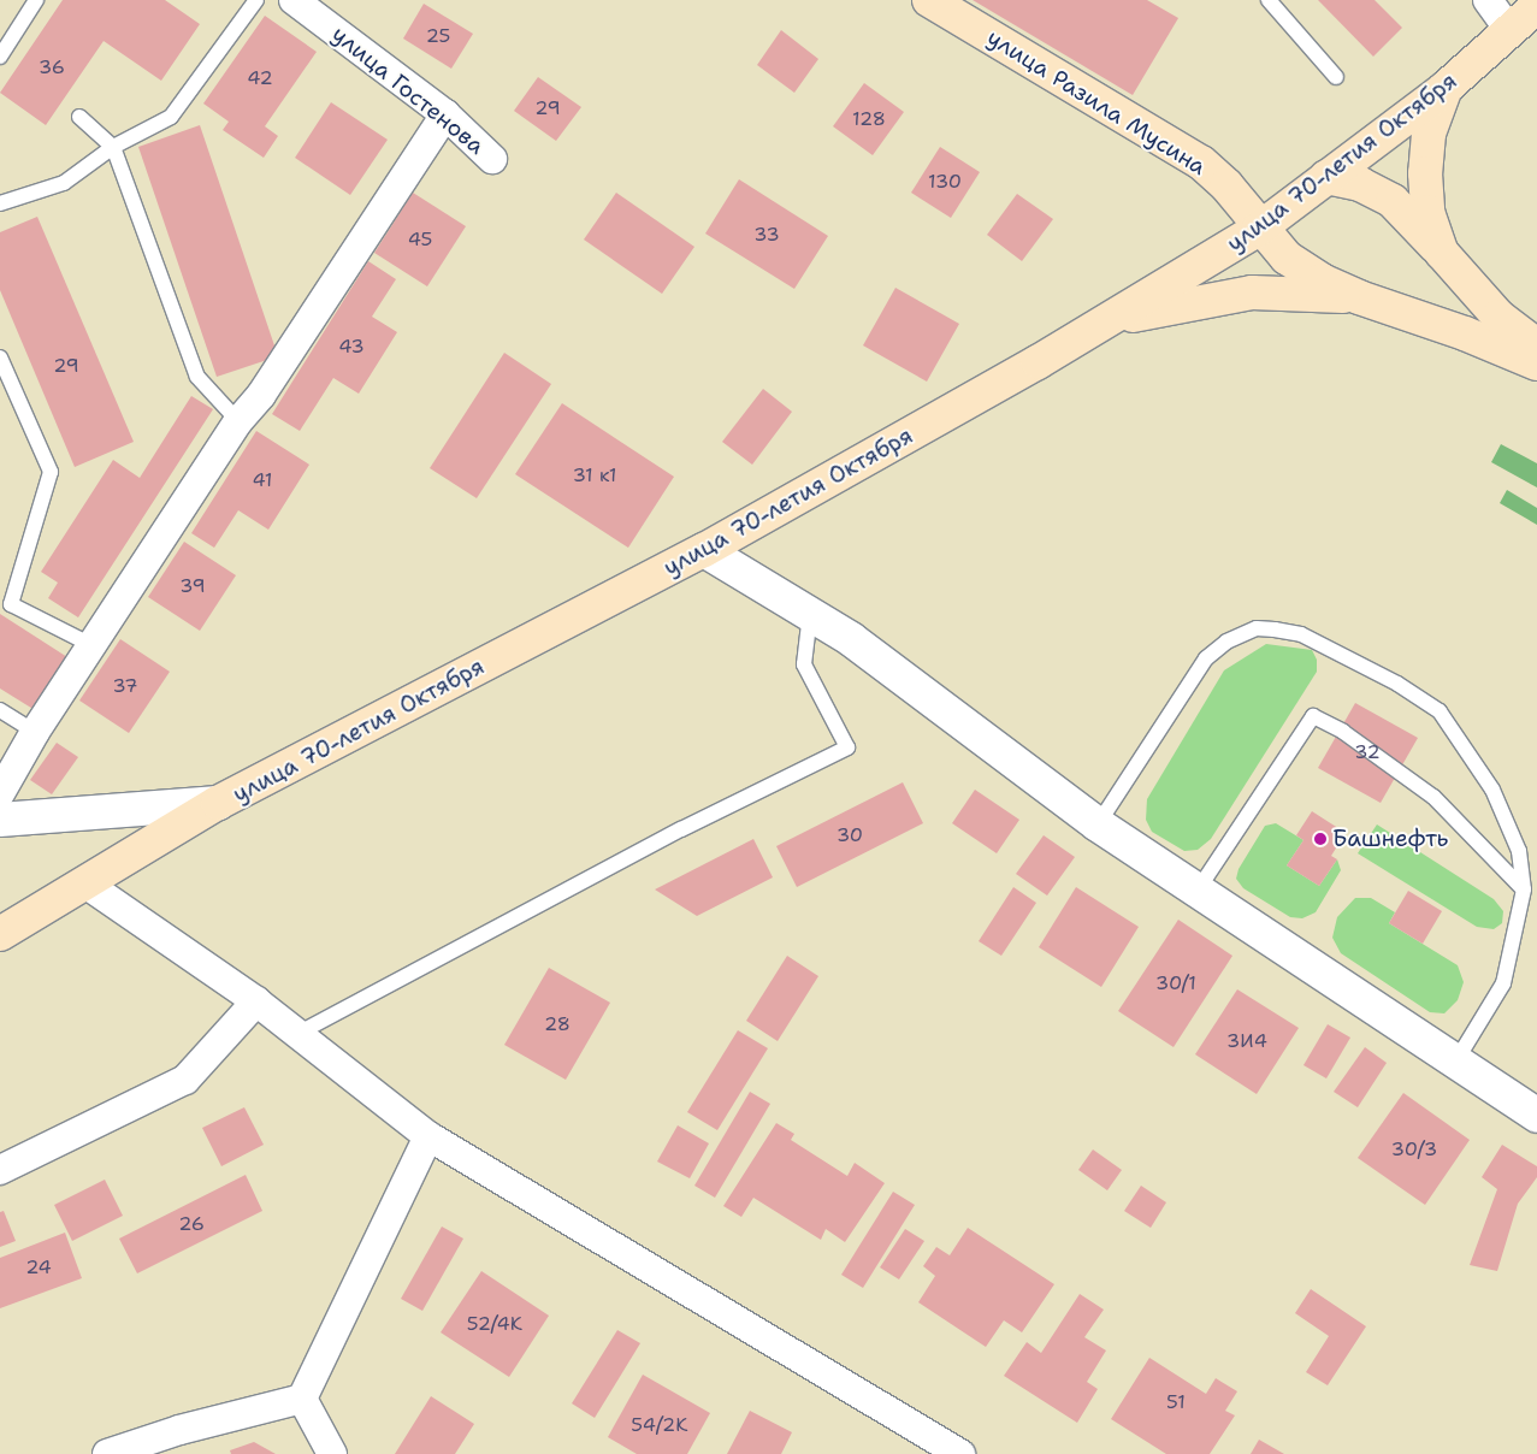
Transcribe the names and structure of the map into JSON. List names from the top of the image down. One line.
{"streets":{"main road":["улица Разила Мусина","улица 70-летия Октября"],"street":["улица Гостенова"]},"crossings":[["улица Разила Мусина","улица 70-летия Октября"]],"places":["Башнефть"],"house_numbers":["25","36","42","29","128","130","33","45","43","29","31 к1","41","39","37","32","30","30/1","28","3И4","30/3","26","24","52/4К","51","54/2К"]}
